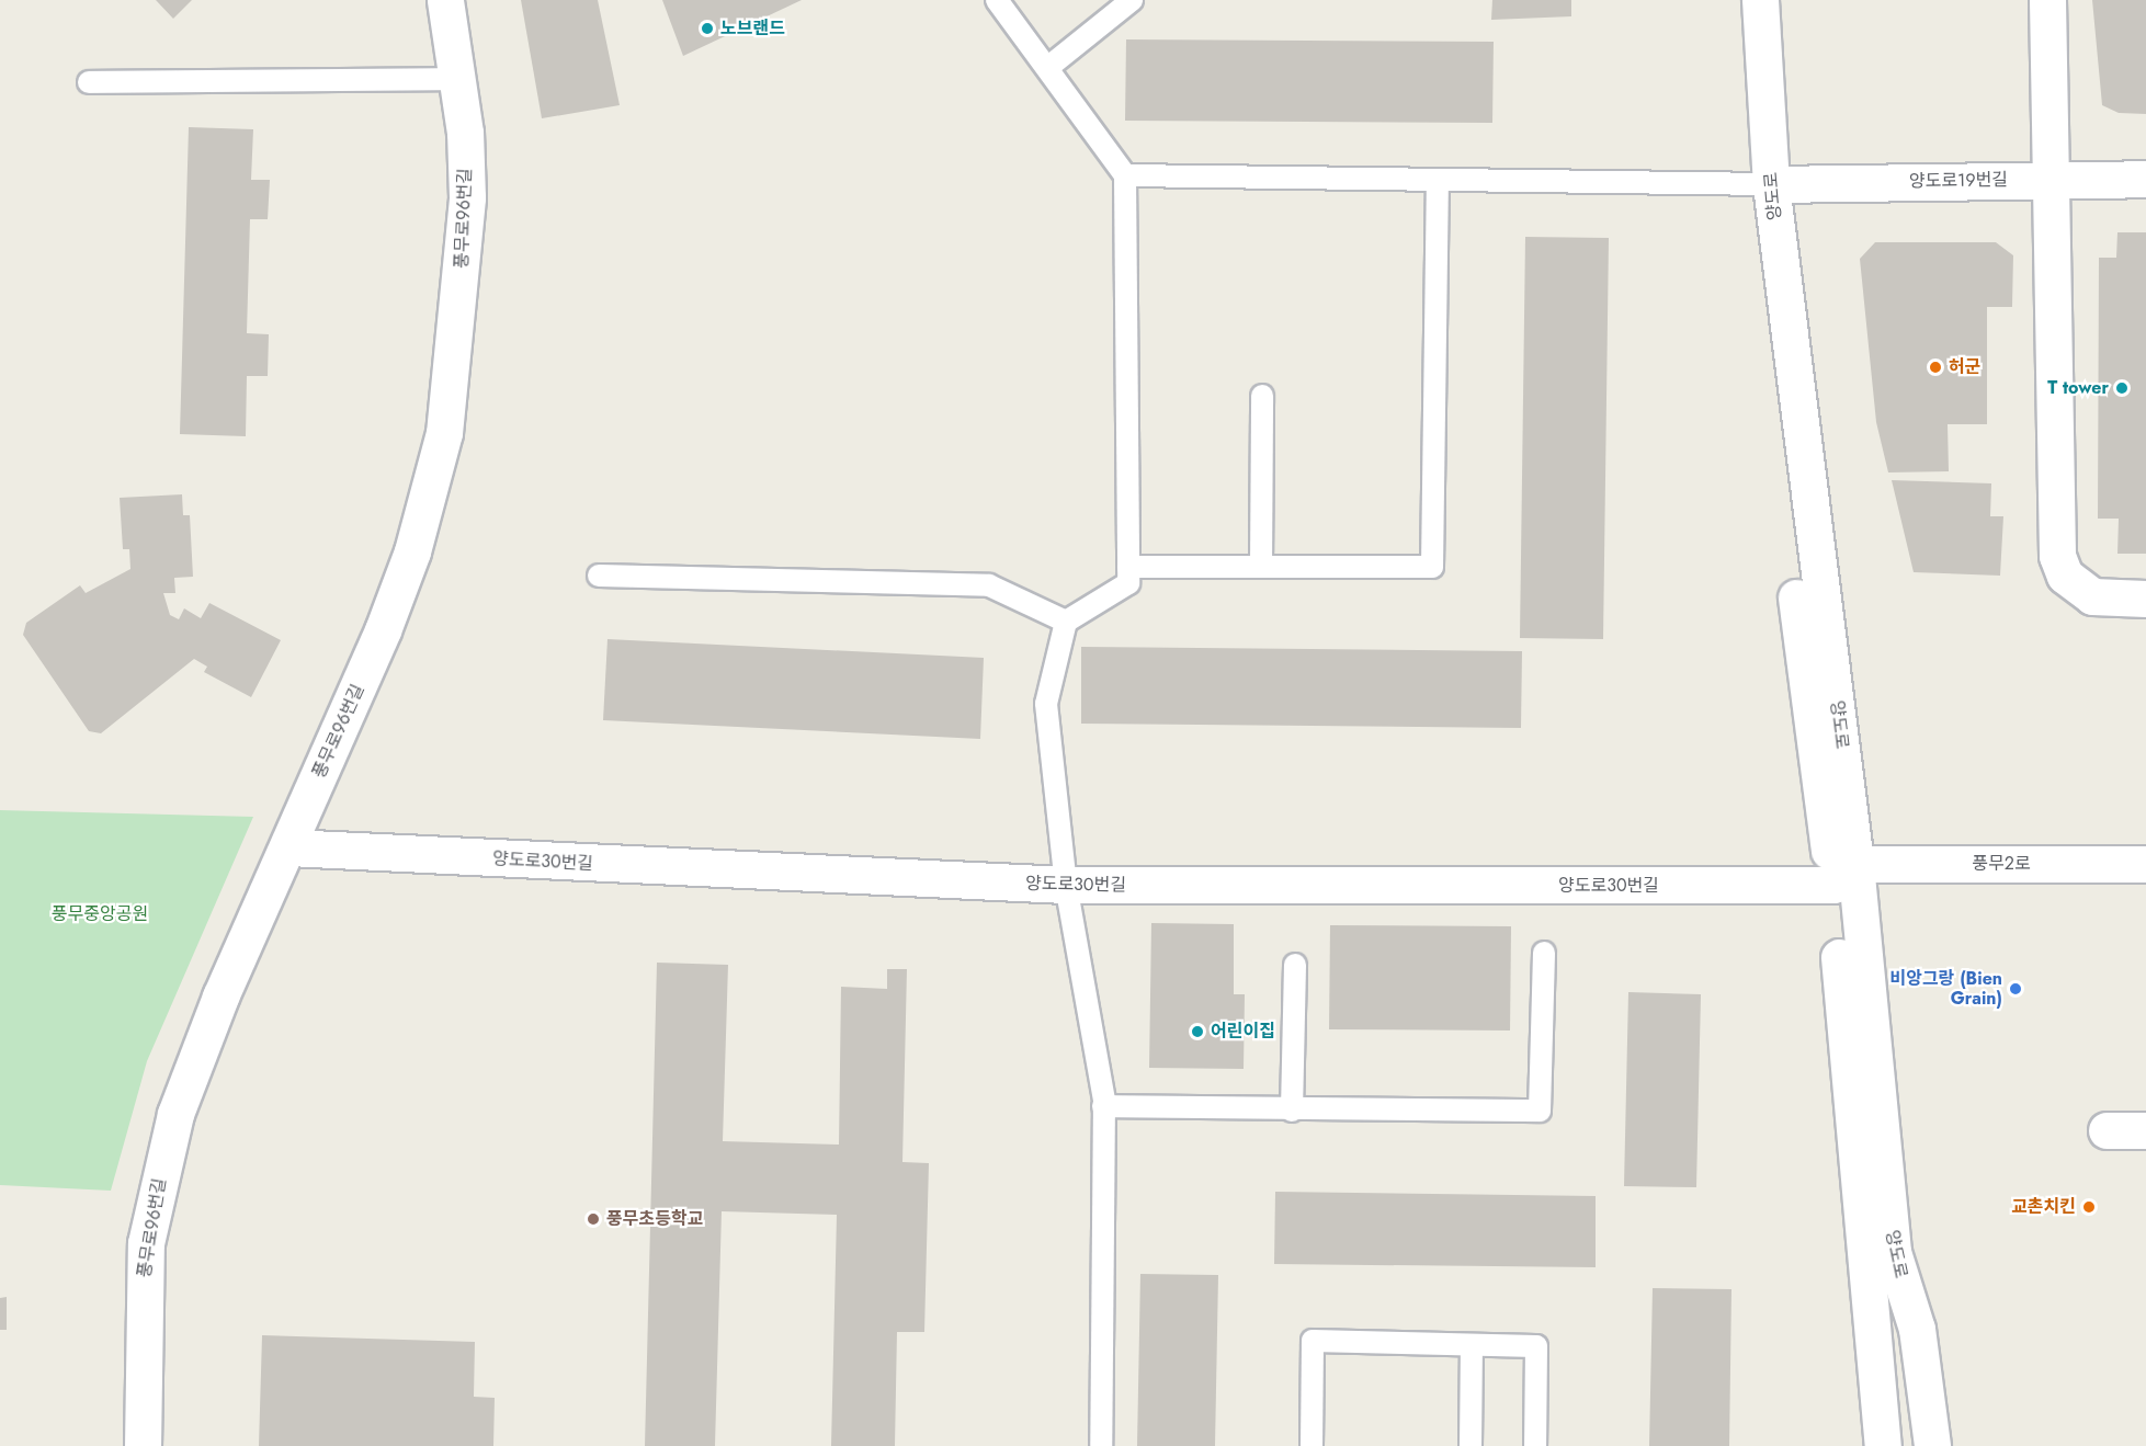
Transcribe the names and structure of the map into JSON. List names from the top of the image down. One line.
{"streets":{"street":["양도로19번길","양도로","풍무로96번길","양도로30번길","풍무2로"]},"crossings":[["양도로19번길","양도로"],["양도로","양도로30번길"],["양도로","풍무2로"],["풍무로96번길","양도로30번길"],["양도로30번길","풍무2로"]],"parks":["풍무중앙공원"],"places":["노브랜드","허군","T tower","비앙그랑 (Bien Grain)","어린이집","교촌치킨","풍무초등학교"]}
